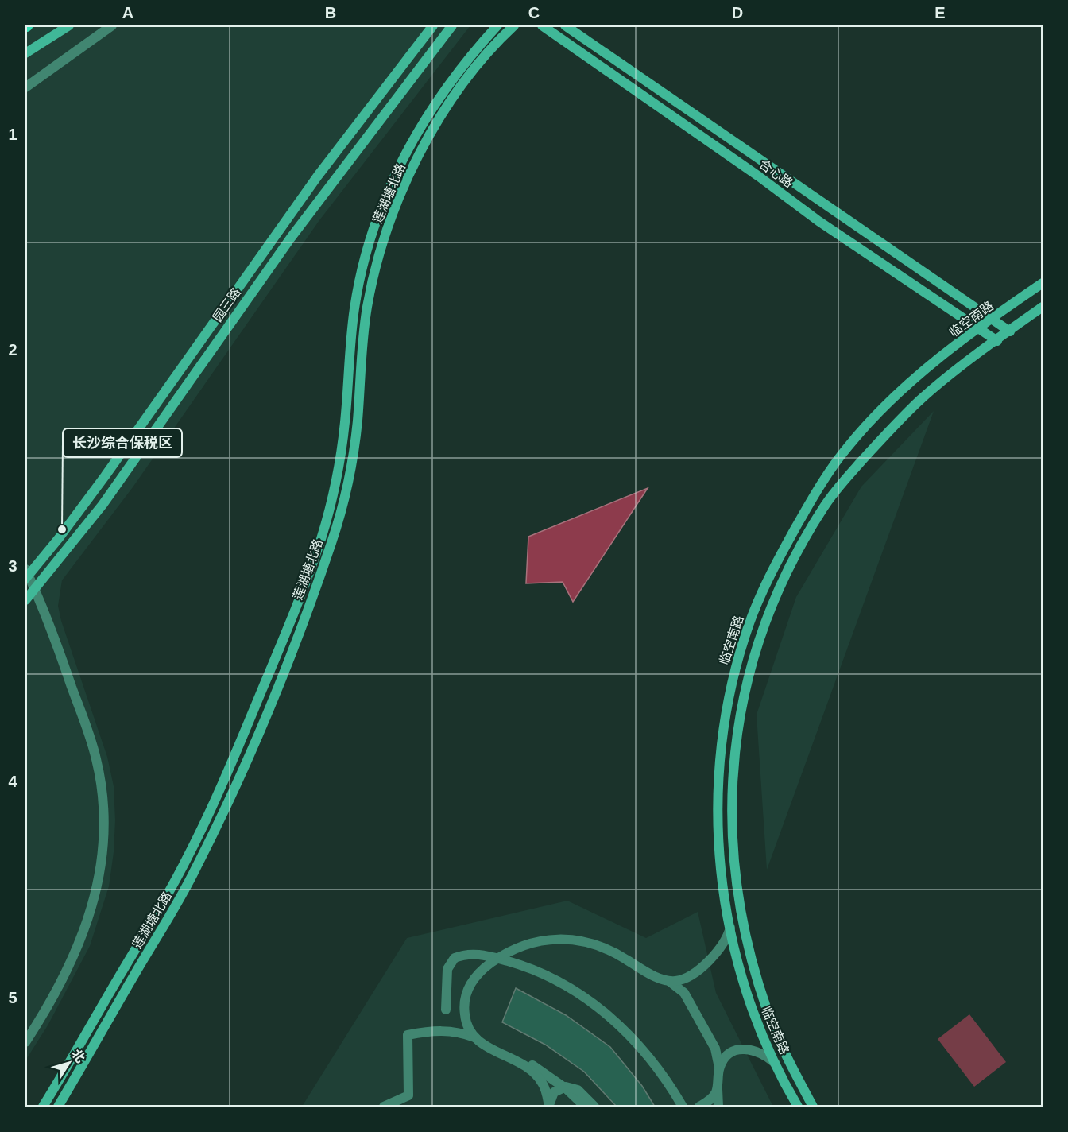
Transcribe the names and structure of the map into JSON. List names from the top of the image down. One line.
{"streets":{"main road":["合心路","莲湖塘北路","园三路","临空南路"]},"crossings":[["合心路","临空南路"]],"places":["长沙综合保税区"],"north":"top right","grid":{"columns":["A","B","C","D","E"],"rows":["1","2","3","4","5"]}}
